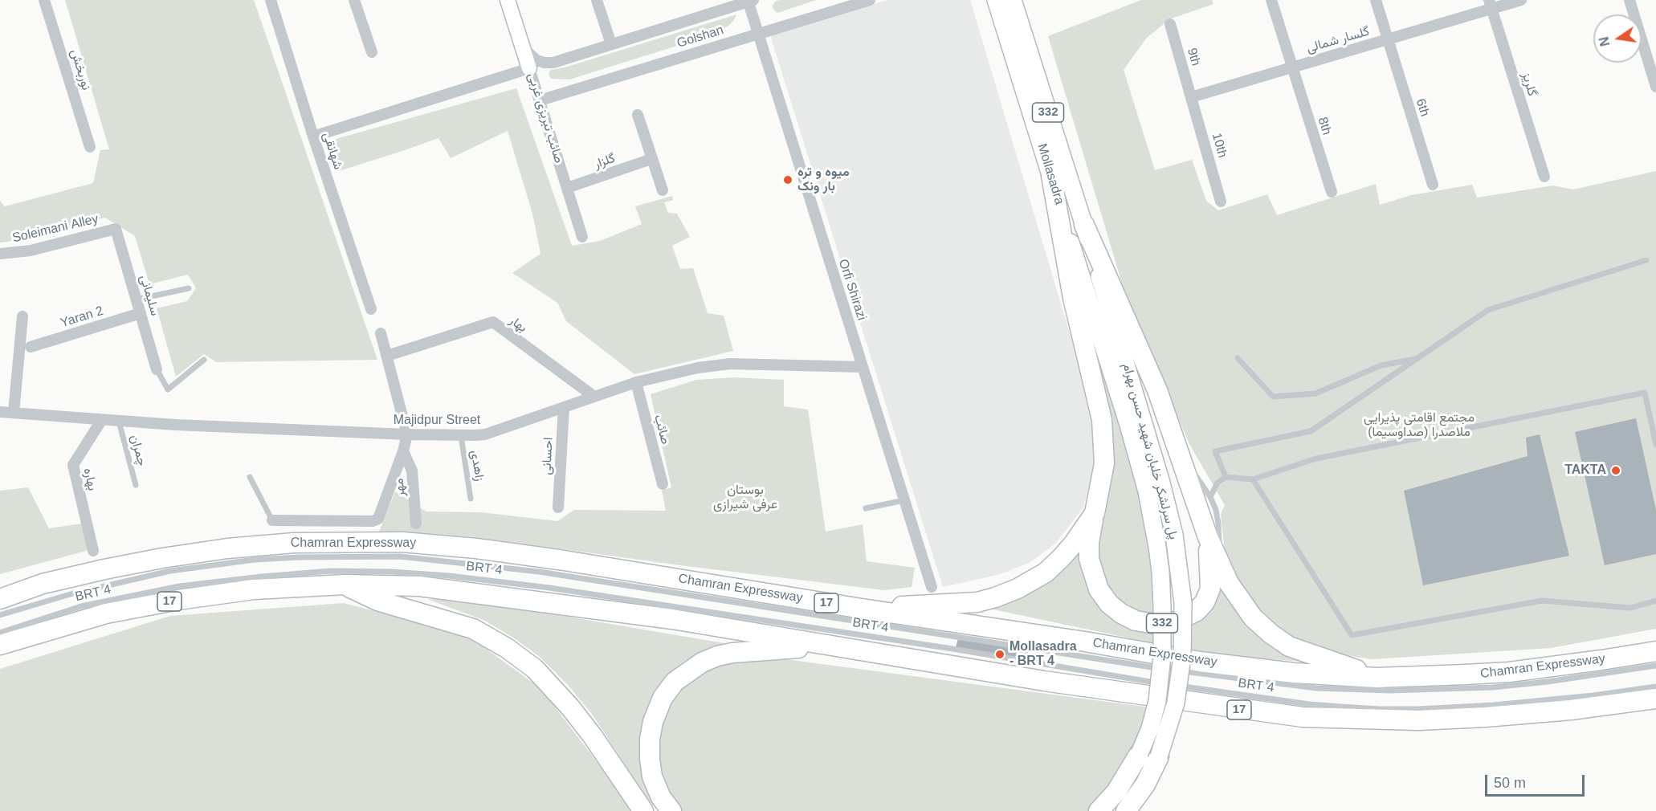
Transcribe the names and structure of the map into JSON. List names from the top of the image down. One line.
{"streets":{"highway":["Chamran Expressway","17"],"main road":["332","Mollasadra","پل سرلشکر خلبان شهید حسن بهرام"],"street":["Golshan","گلسار شمالی","9th","نوربخش","گلریز","6th","صائب تبریزی غربی","8th","10th","شهانقی","گلزار","Soleimani Alley","Orfi Shirazi","سلیمانی","Yaran 2","بهار","Majidpur Street","صائب","احسانی","بهاره","مهر"],"lane":["چمران","زاهدی","BRT 4"]},"crossings":[["Golshan","صائب تبریزی غربی"],["Golshan","Orfi Shirazi"],["گلسار شمالی","9th"],["گلسار شمالی","گلریز"],["گلسار شمالی","6th"],["گلسار شمالی","8th"],["گلسار شمالی","10th"],["9th","10th"],["صائب تبریزی غربی","گلزار"],["Mollasadra","پل سرلشکر خلبان شهید حسن بهرام"],["Soleimani Alley","سلیمانی"],["Orfi Shirazi","Majidpur Street"],["سلیمانی","Yaran 2"],["بهار","Majidpur Street"],["Majidpur Street","صائب"],["Majidpur Street","چمران"],["Majidpur Street","احسانی"],["Majidpur Street","زاهدی"],["Majidpur Street","بهاره"]],"parks":["مجتمع اقامتی پذیرایی ملاصدرا (صداوسیما)","بوستان عرفی شیرازی"],"places":["میوه و تره بار ونک","TAKTA","Mollasadra - BRT 4"],"scale_bar":"50 m","north":"left"}
